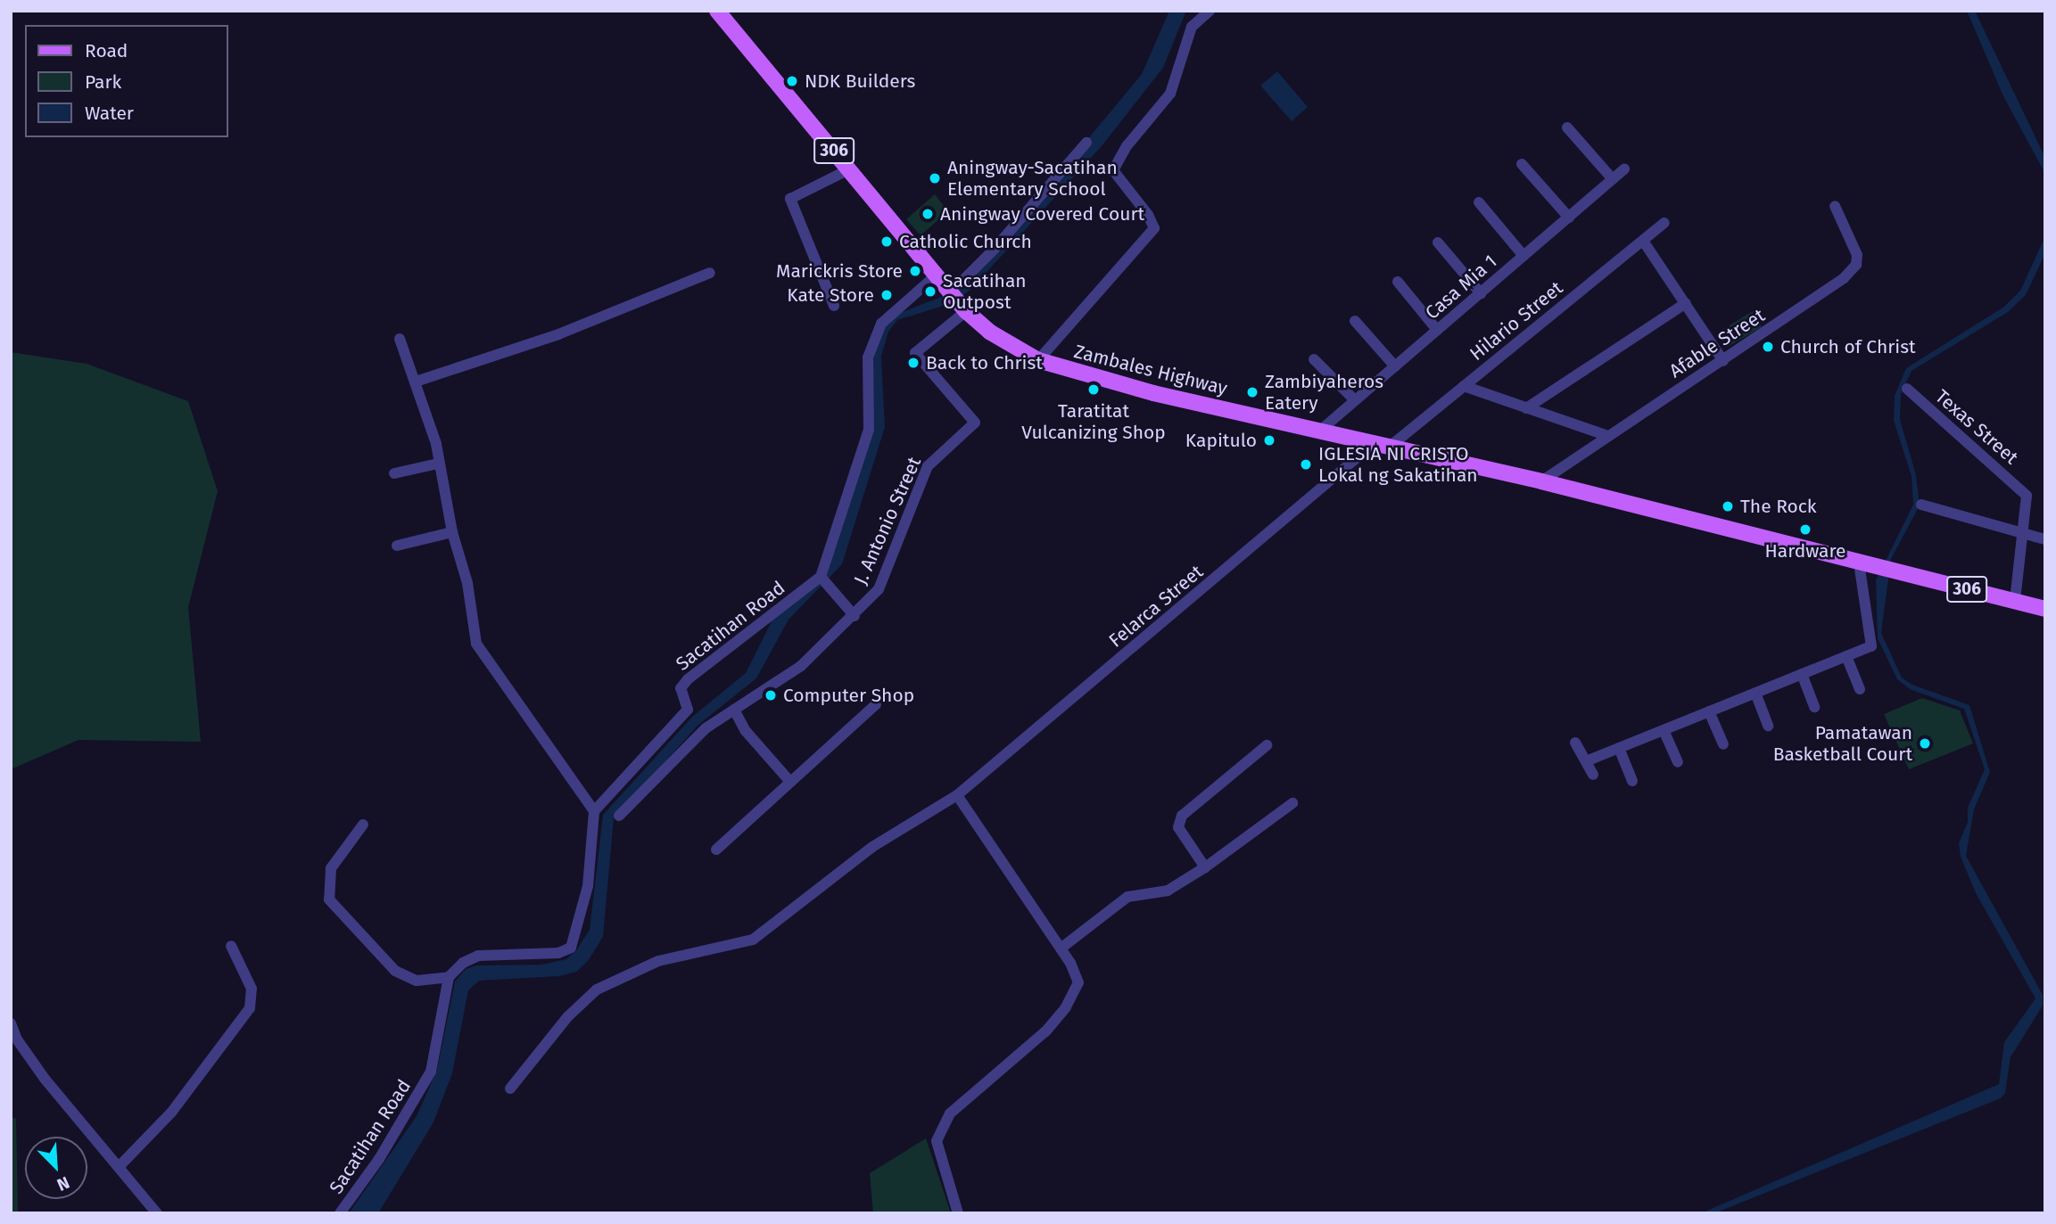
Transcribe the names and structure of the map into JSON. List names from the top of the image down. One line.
{"streets":{"main road":["306","Zambales Highway"],"street":["Casa Mia 1","Hilario Street","Afable Street","Texas Street","J. Antonio Street","Felarca Street","Sacatihan Road"]},"crossings":[["Casa Mia 1","Zambales Highway"],["Hilario Street","Zambales Highway"],["Hilario Street","Felarca Street"],["Afable Street","Zambales Highway"],["Zambales Highway","Texas Street"],["Zambales Highway","J. Antonio Street"],["Zambales Highway","Felarca Street"]],"places":["NDK Builders","Aningway-Sacatihan Elementary School","Aningway Covered Court","Catholic Church","Marickris Store","Sacatihan Outpost","Kate Store","Church of Christ","Back to Christ","Taratitat Vulcanizing Shop","Zambiyaheros Eatery","Kapitulo","IGLESIA NI CRISTO Lokal ng Sakatihan","The Rock","Hardware","Computer Shop","Pamatawan Basketball Court"],"legend":["Road","Park","Water"],"north":"bottom right"}
